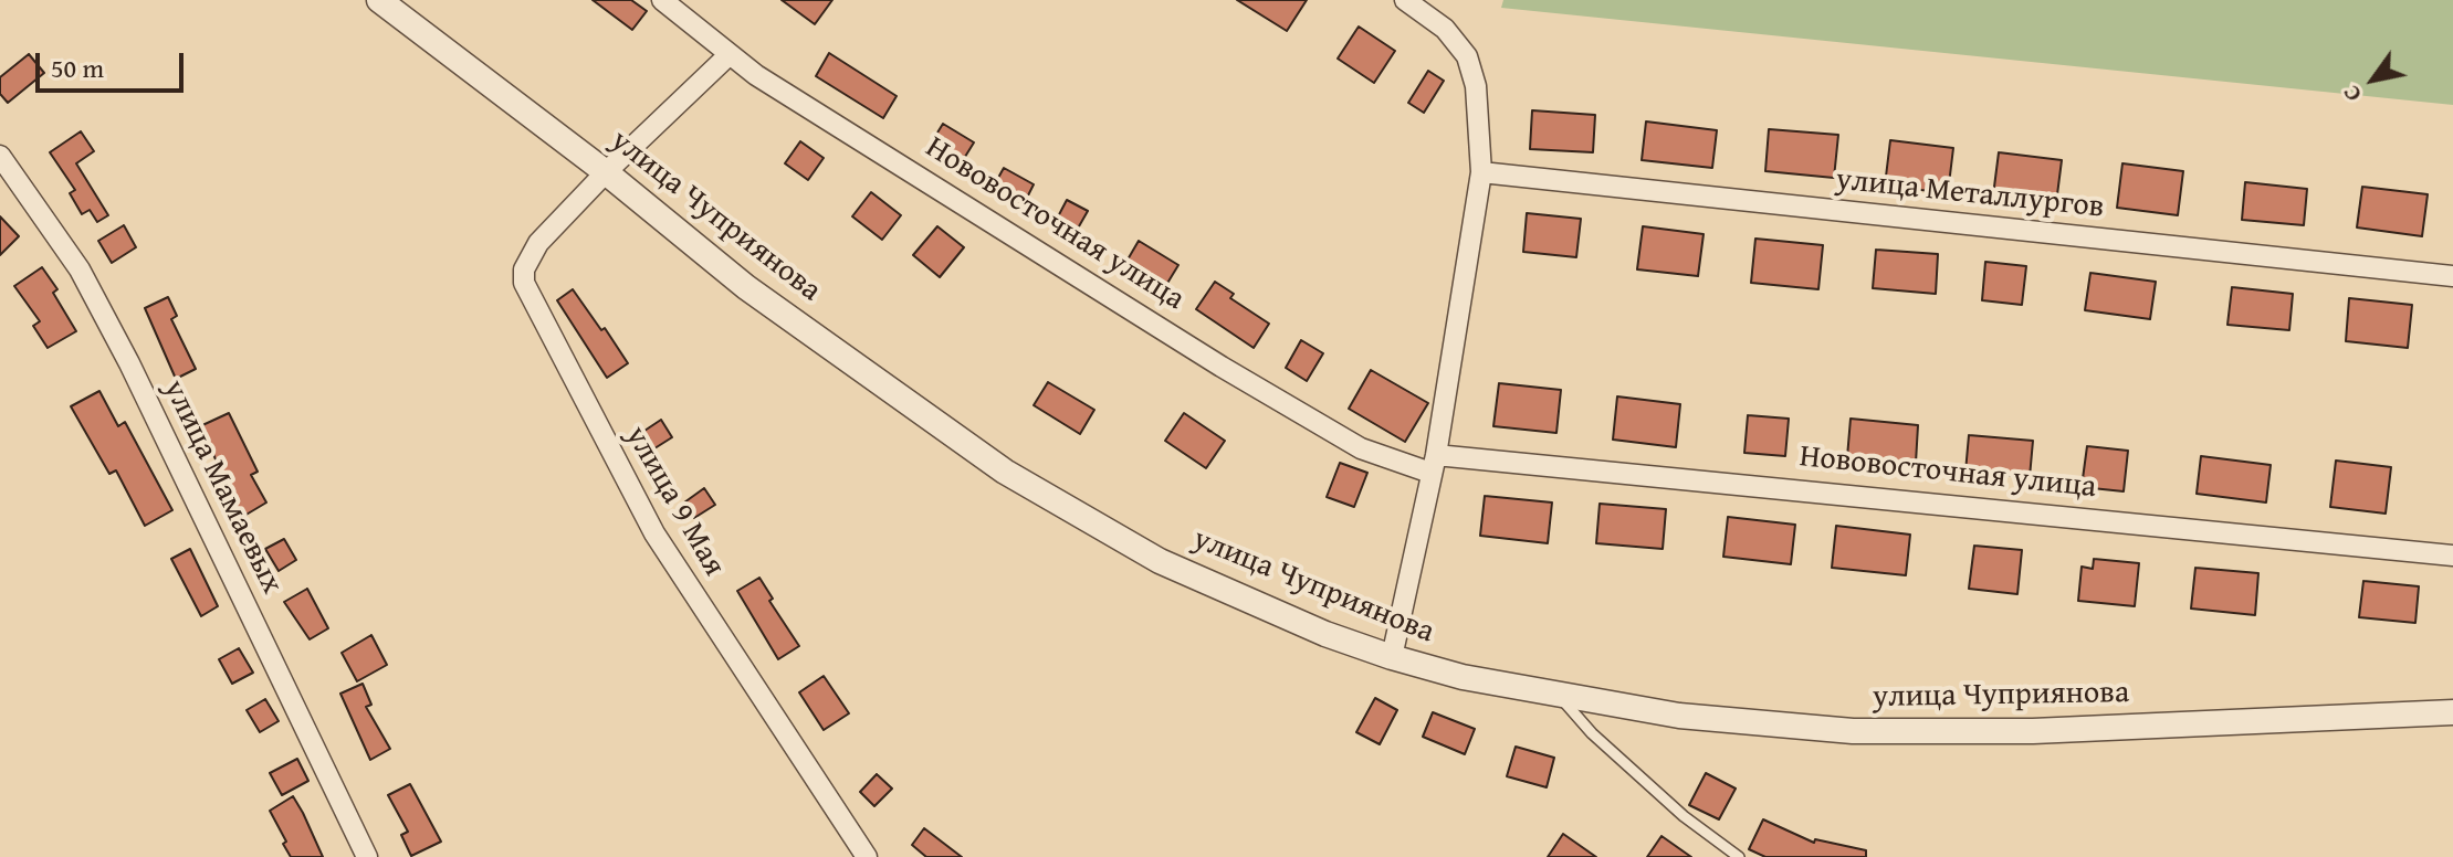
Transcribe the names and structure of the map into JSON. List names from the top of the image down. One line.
{"streets":{"street":["улица Металлургов","улица Чуприянова","Нововосточная улица","улица Мамаевых","улица 9 Мая"]},"crossings":[["улица Чуприянова","улица 9 Мая"],["Нововосточная улица","улица 9 Мая"]],"scale_bar":"50 m","north":"bottom left"}
